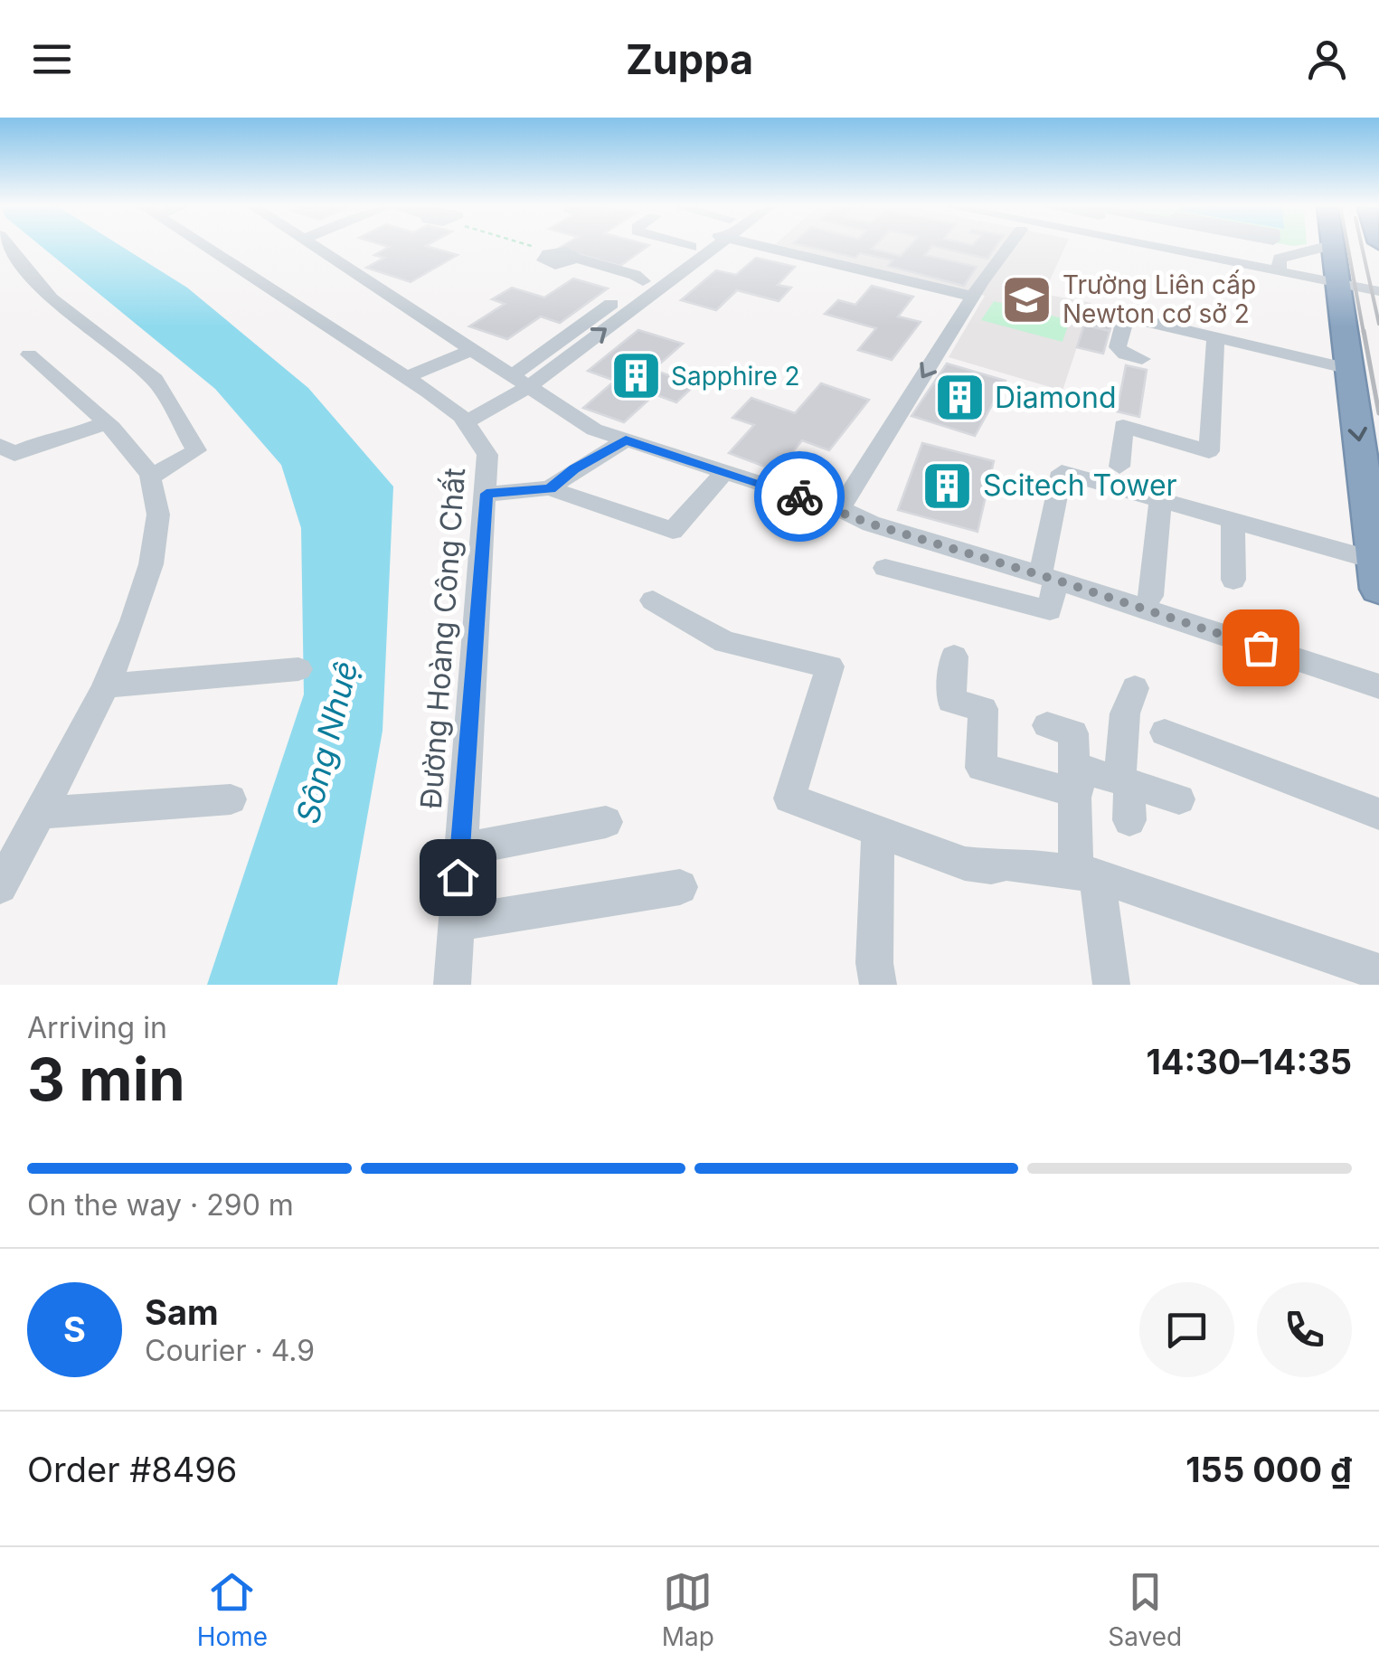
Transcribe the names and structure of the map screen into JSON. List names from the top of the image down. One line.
{"streets":{"street":["Đường Hoàng Công Chất"]},"water":["Sông Nhuệ"],"places":{"school or university":["Trường Liên cấp Newton cơ sở 2"],"building":["Sapphire 2","Diamond","Scitech Tower"]},"page":{"header":"Zuppa","heading":["3 min","Arriving in","14:30–14:35"],"panel":["Sam","Courier · 4.9","Order #8496","155 000 ₫"],"bar":"On the way · 290 m","round":"S","tabs":["Home","Map","Saved"]}}
